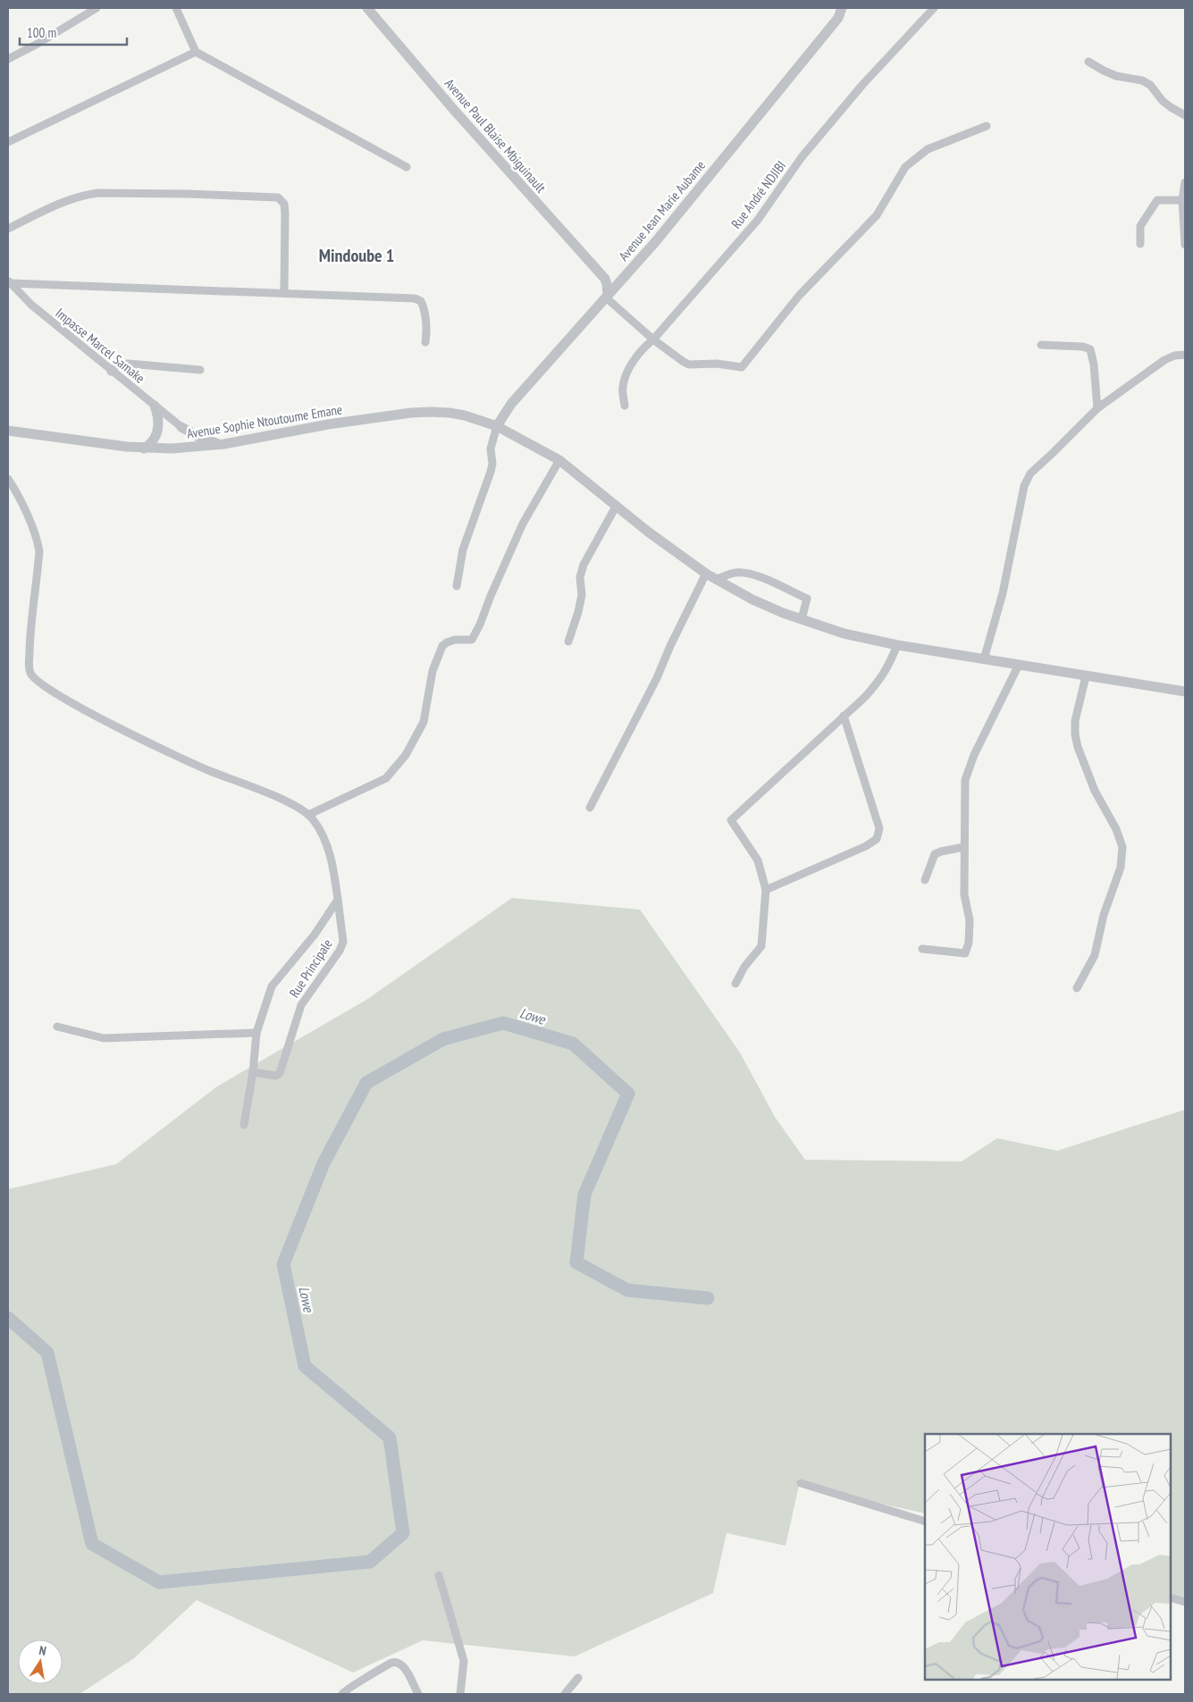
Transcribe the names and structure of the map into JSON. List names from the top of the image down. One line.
{"streets":{"street":["Avenue Paul Blaise Mbiguinault","Rue André NDJIBI","Avenue Jean Marie Aubame","Impasse Marcel Samake","Avenue Sophie Ntoutoume Emane","Rue Principale"]},"crossings":[["Avenue Jean Marie Aubame","Avenue Sophie Ntoutoume Emane"]],"districts":["Mindoube 1"],"water":["Lowe"],"scale_bar":"100 m","north":"top"}
